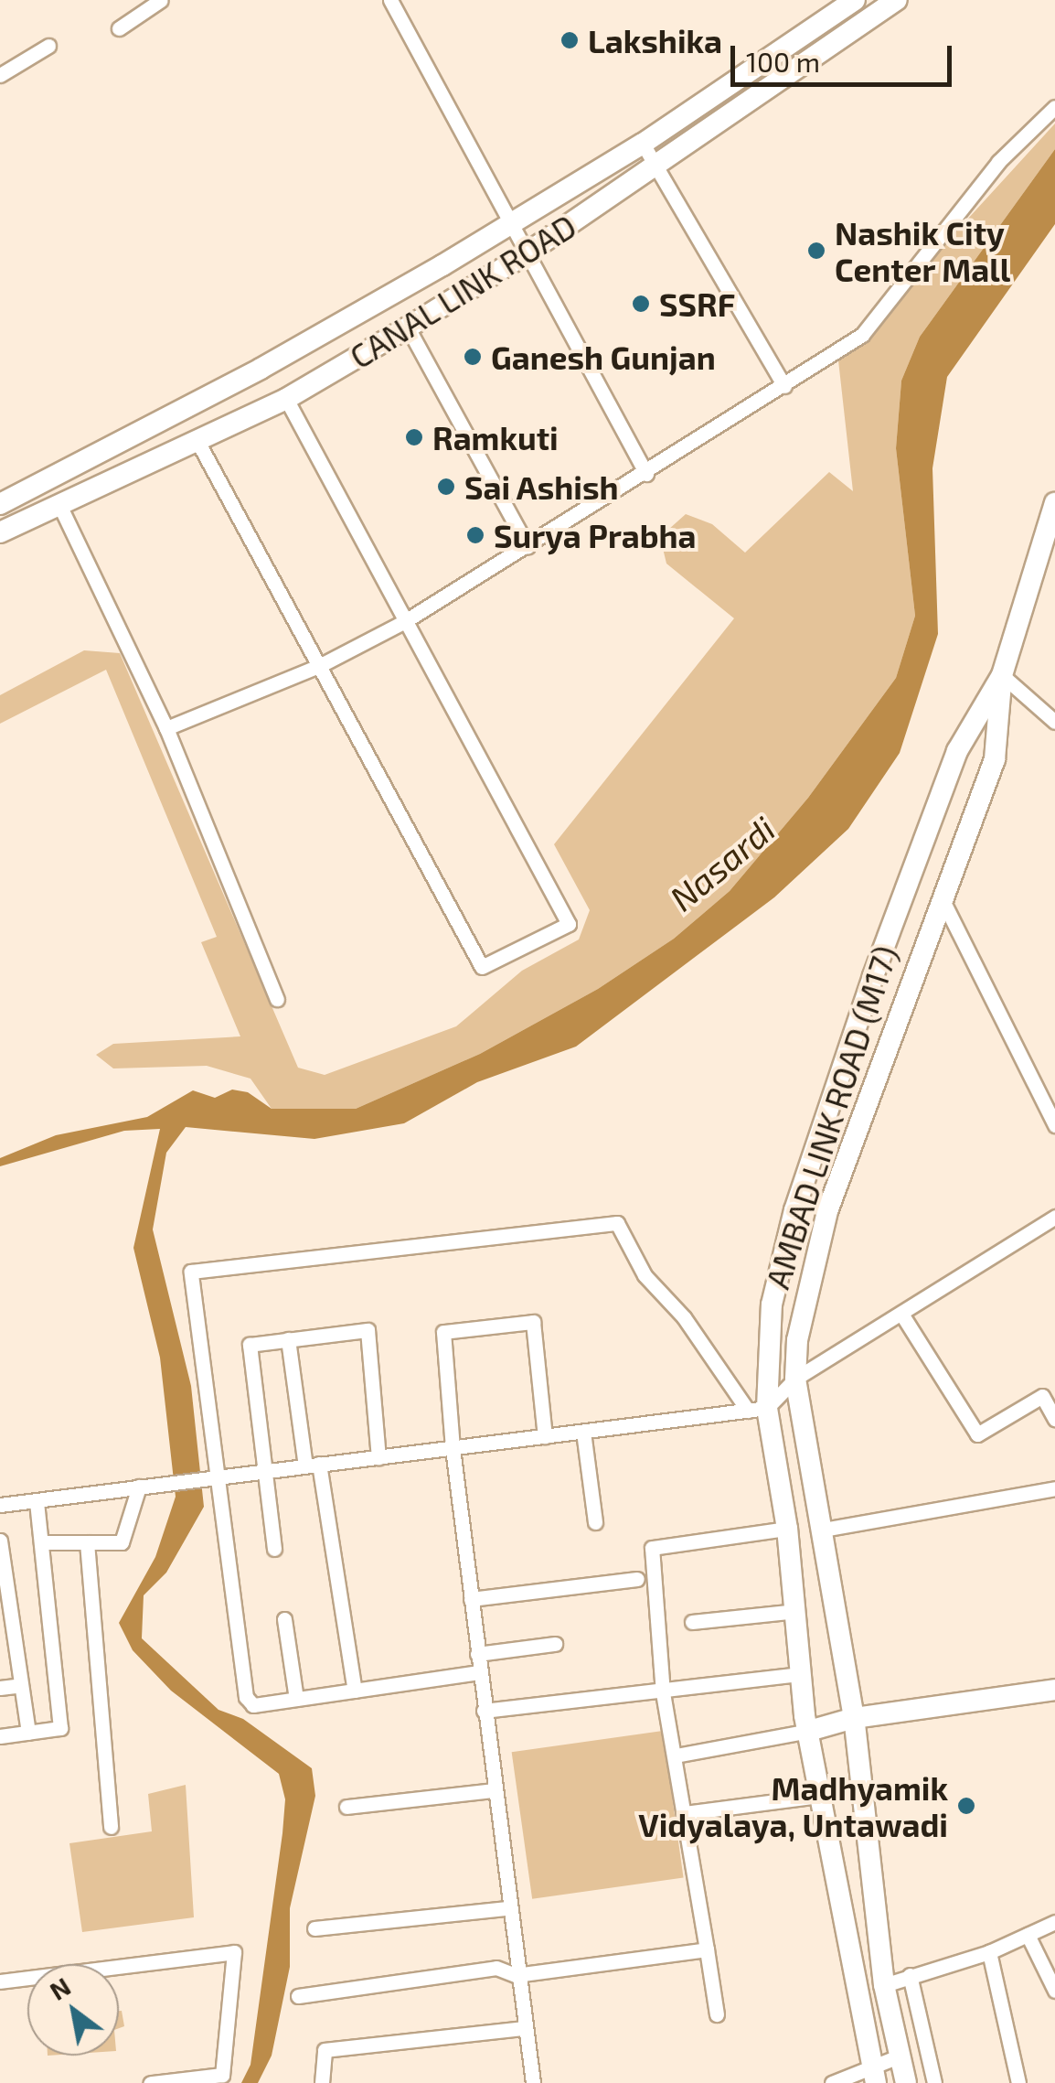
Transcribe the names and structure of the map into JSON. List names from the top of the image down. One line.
{"streets":{"main road":["CANAL LINK ROAD","AMBAD LINK ROAD (M17)"]},"water":["Nasardi"],"places":["Lakshika","Nashik City Center Mall","SSRF","Ganesh Gunjan","Ramkuti","Sai Ashish","Surya Prabha","Madhyamik Vidyalaya, Untawadi"],"scale_bar":"100 m","north":"top left"}
